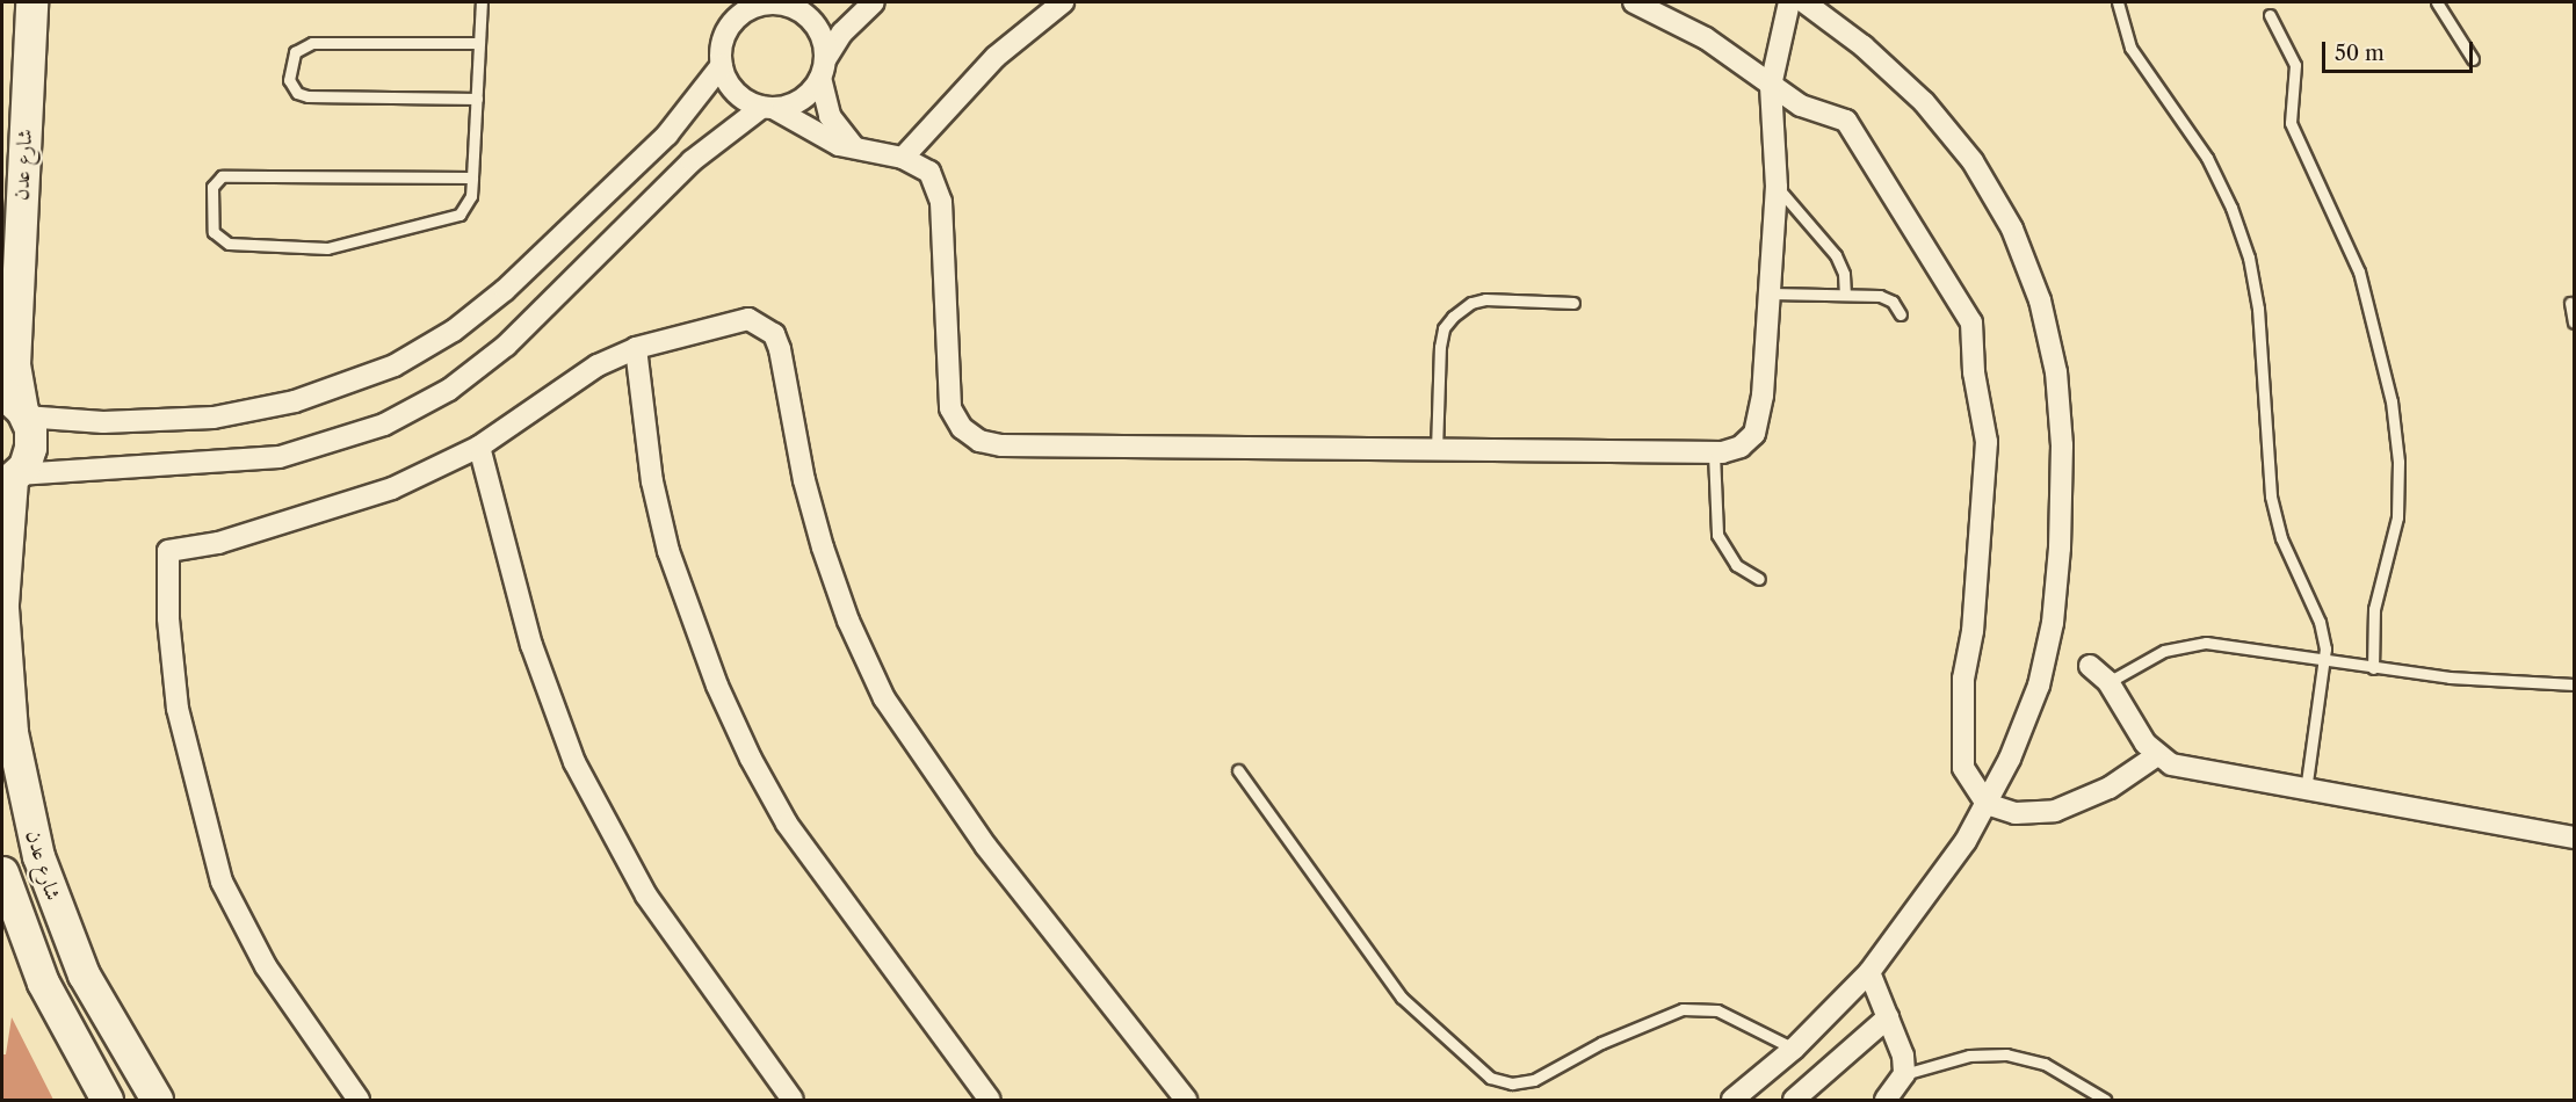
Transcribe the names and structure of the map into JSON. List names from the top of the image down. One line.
{"streets":{"street":["شارع عدن"]},"scale_bar":"50 m"}
